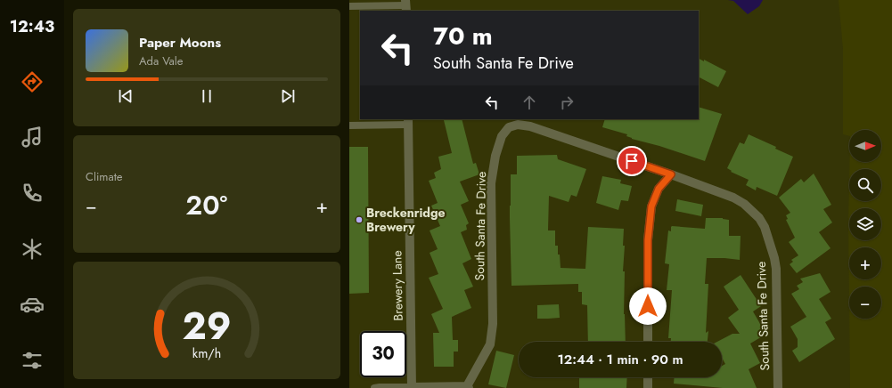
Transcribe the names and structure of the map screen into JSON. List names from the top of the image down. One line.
{"streets":{"street":["South Santa Fe Drive","Brewery Lane"]},"crossings":[["South Santa Fe Drive","Brewery Lane"]],"places":["Breckenridge Brewery"],"north":"right","page":{"tabs":"12:43","turn":["70 m","South Santa Fe Drive"],"song":["Paper Moons","Ada Vale"],"map_buttons":["+","−"],"tile":"Climate","heat":["−","20°","+"],"limit":"30","trip":"12:44 · 1 min · 90 m","gauge":["29","km/h"]}}
